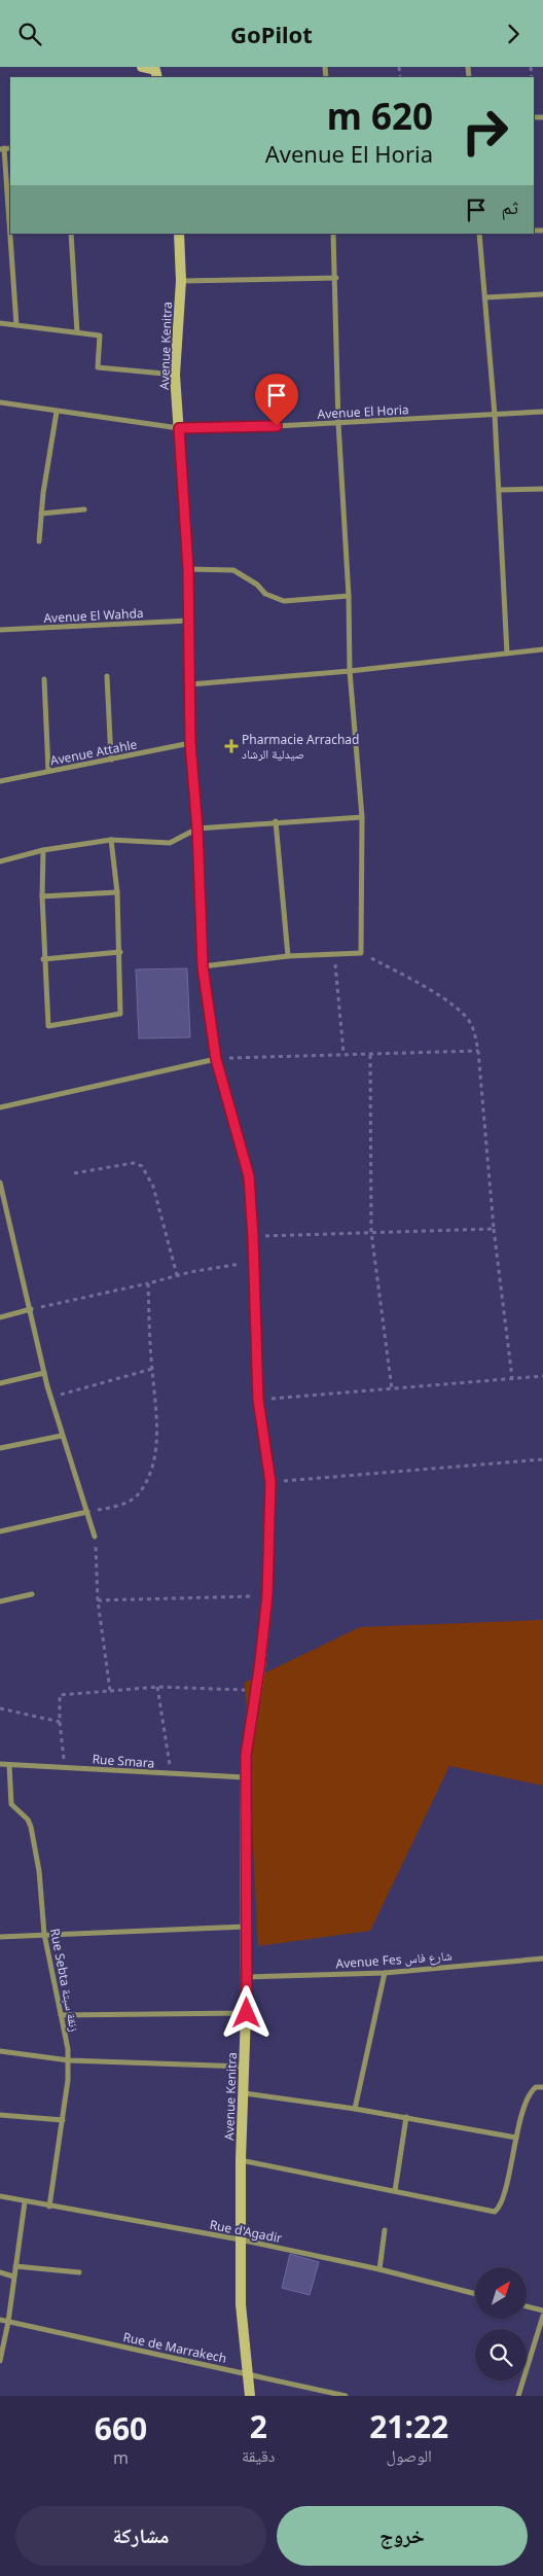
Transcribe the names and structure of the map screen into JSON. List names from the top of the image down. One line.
{"streets":{"street":["Avenue Kenitra","Avenue El Horia","Avenue El Wahda","Avenue Attahle","Rue Smara","Avenue Fes شارع فاس","Rue Sebta زنقة سبتة","Rue d'Agadir","Rue de Marrakech"]},"crossings":[["Avenue Kenitra","Avenue El Horia"],["Avenue Kenitra","Avenue El Wahda"],["Avenue Kenitra","Avenue Attahle"],["Avenue Kenitra","Rue Smara"],["Avenue Kenitra","Avenue Fes شارع فاس"],["Avenue Kenitra","Rue d'Agadir"],["Avenue Kenitra","Rue de Marrakech"],["Rue Smara","Rue Sebta زنقة سبتة"],["Rue Sebta زنقة سبتة","Rue d'Agadir"]],"places":{"health":["Pharmacie Arrachad صيدلية الرشاد"]},"north":"top right","page":{"header":"GoPilot","turn":["620 m","Avenue El Horia"],"then":"ثم","eta":["21:22","الوصول","2","دقيقة","660","m"],"buttons":["خروج","مشاركة"]}}
